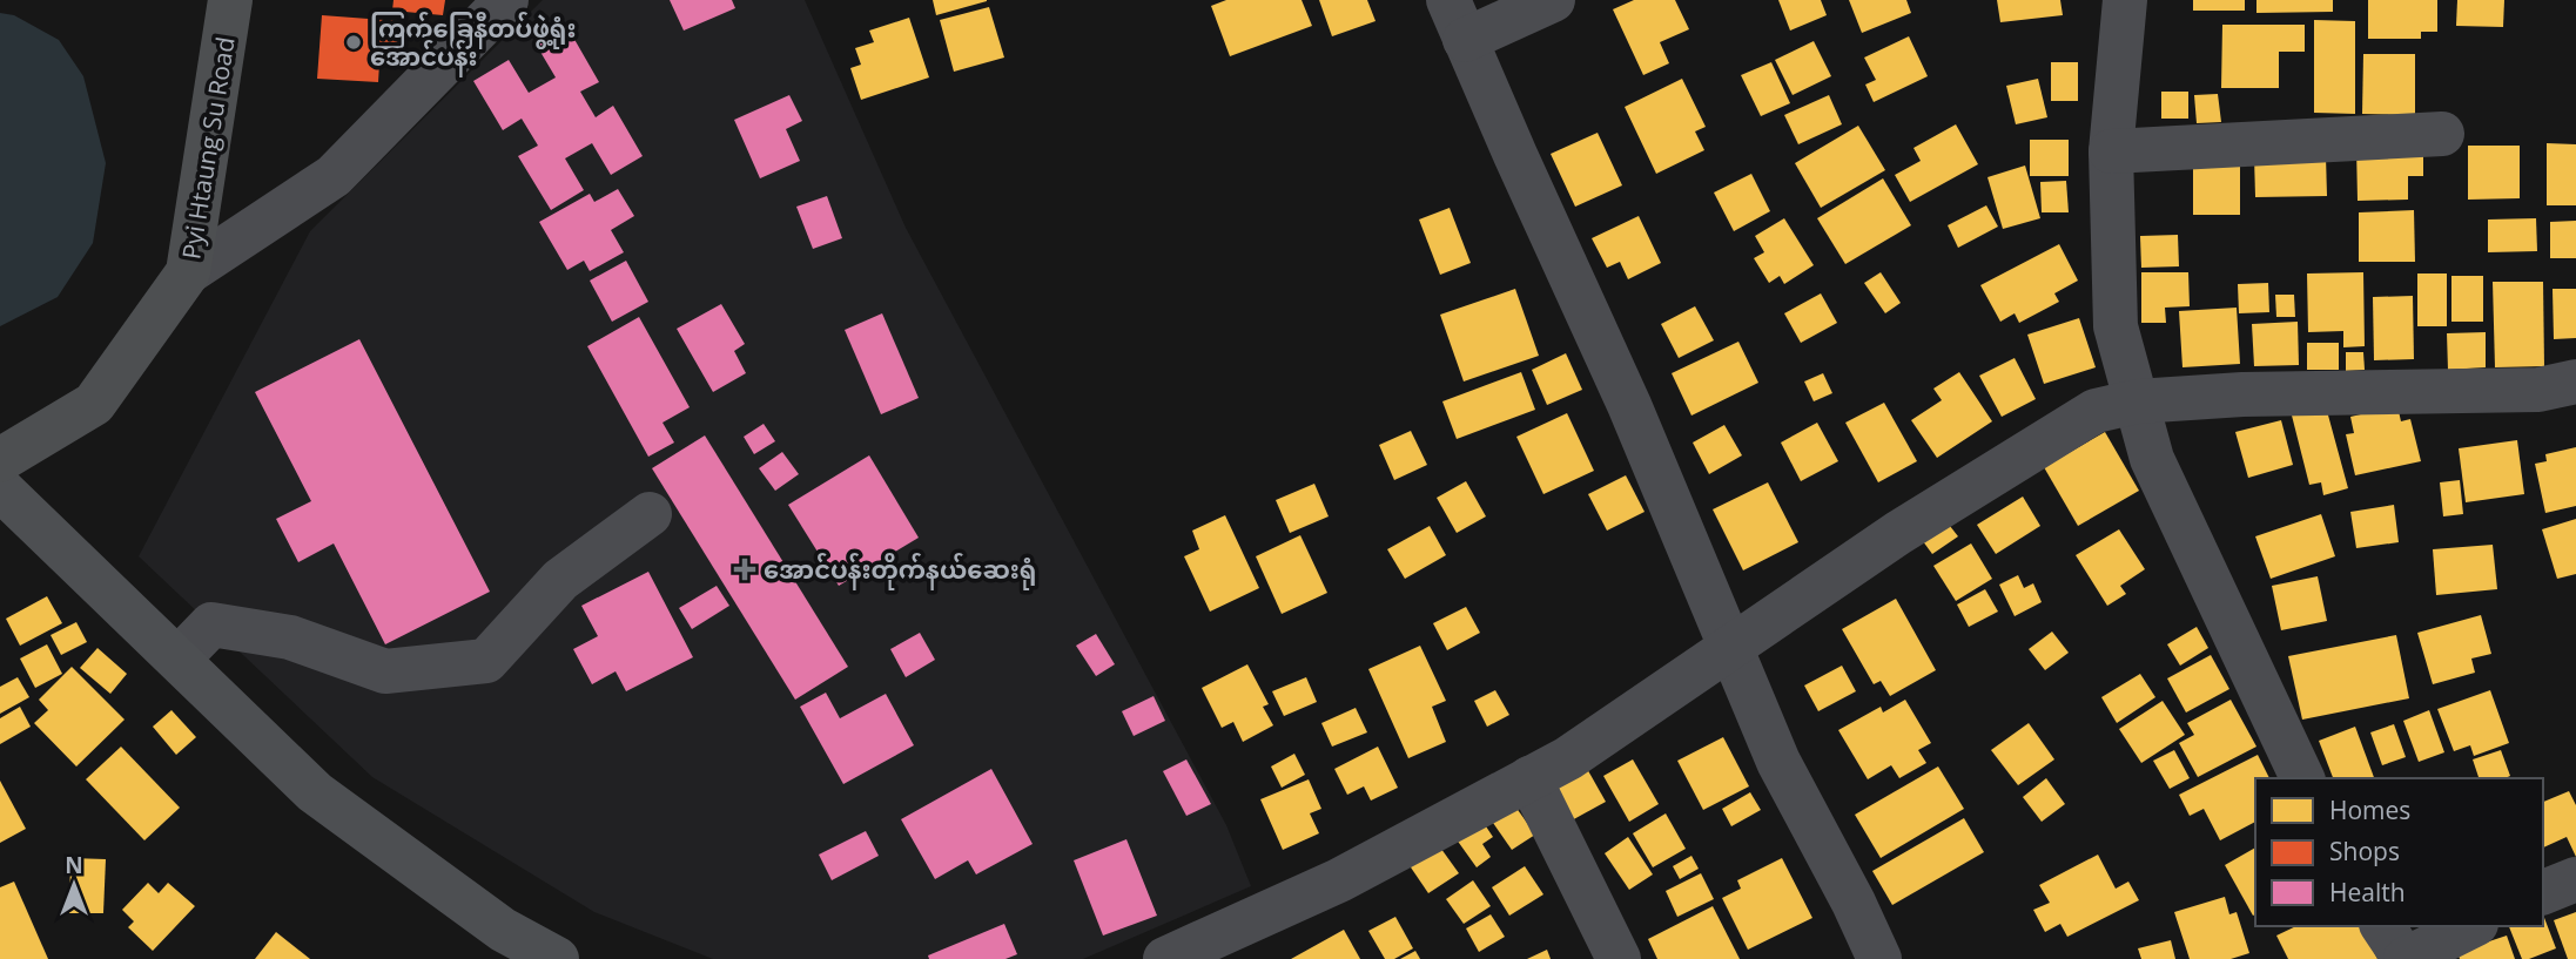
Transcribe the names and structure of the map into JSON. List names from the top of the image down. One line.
{"streets":{"highway":["Pyi Htaung Su Road"]},"places":{"other":["ကြက်ခြေနီတပ်ဖွဲ့ရုံး အောင်ပန်း"],"health":["အောင်ပန်းတိုက်နယ်ဆေးရုံ"]},"legend":["Homes","Shops","Health"],"north":"top"}
